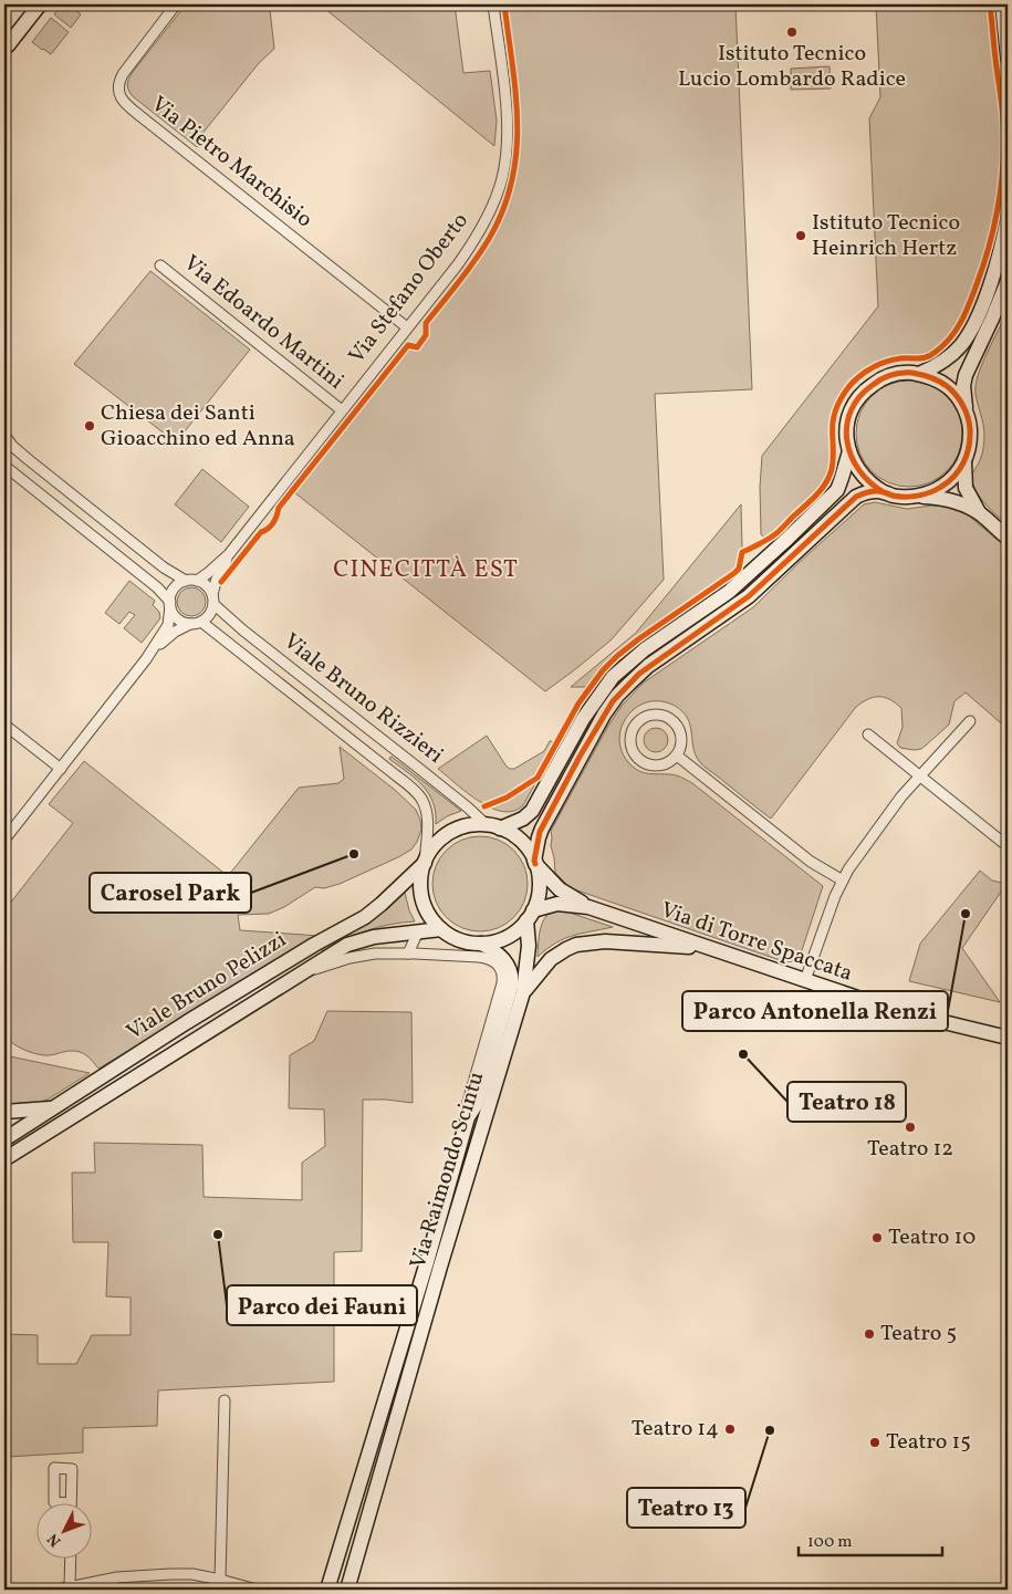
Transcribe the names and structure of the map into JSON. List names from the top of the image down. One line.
{"streets":{"street":["Via Pietro Marchisio","Via Stefano Oberto","Via Edoardo Martini","Viale Bruno Rizzieri","Via di Torre Spaccata","Viale Bruno Pelizzi","Via Raimondo Scintu"]},"crossings":[["Via Pietro Marchisio","Via Stefano Oberto"],["Via Stefano Oberto","Via Edoardo Martini"],["Via Stefano Oberto","Viale Bruno Rizzieri"],["Viale Bruno Rizzieri","Via di Torre Spaccata"],["Viale Bruno Rizzieri","Viale Bruno Pelizzi"],["Viale Bruno Rizzieri","Via Raimondo Scintu"],["Via di Torre Spaccata","Viale Bruno Pelizzi"],["Via di Torre Spaccata","Via Raimondo Scintu"],["Viale Bruno Pelizzi","Via Raimondo Scintu"]],"districts":["CINECITTÀ EST"],"places":["Istituto Tecnico Lucio Lombardo Radice","Istituto Tecnico Heinrich Hertz","Chiesa dei Santi Gioacchino ed Anna","Carosel Park","Parco Antonella Renzi","Teatro 18","Teatro 12","Parco dei Fauni","Teatro 10","Teatro 5","Teatro 14","Teatro 13","Teatro 15"],"scale_bar":"100 m","north":"bottom left"}
